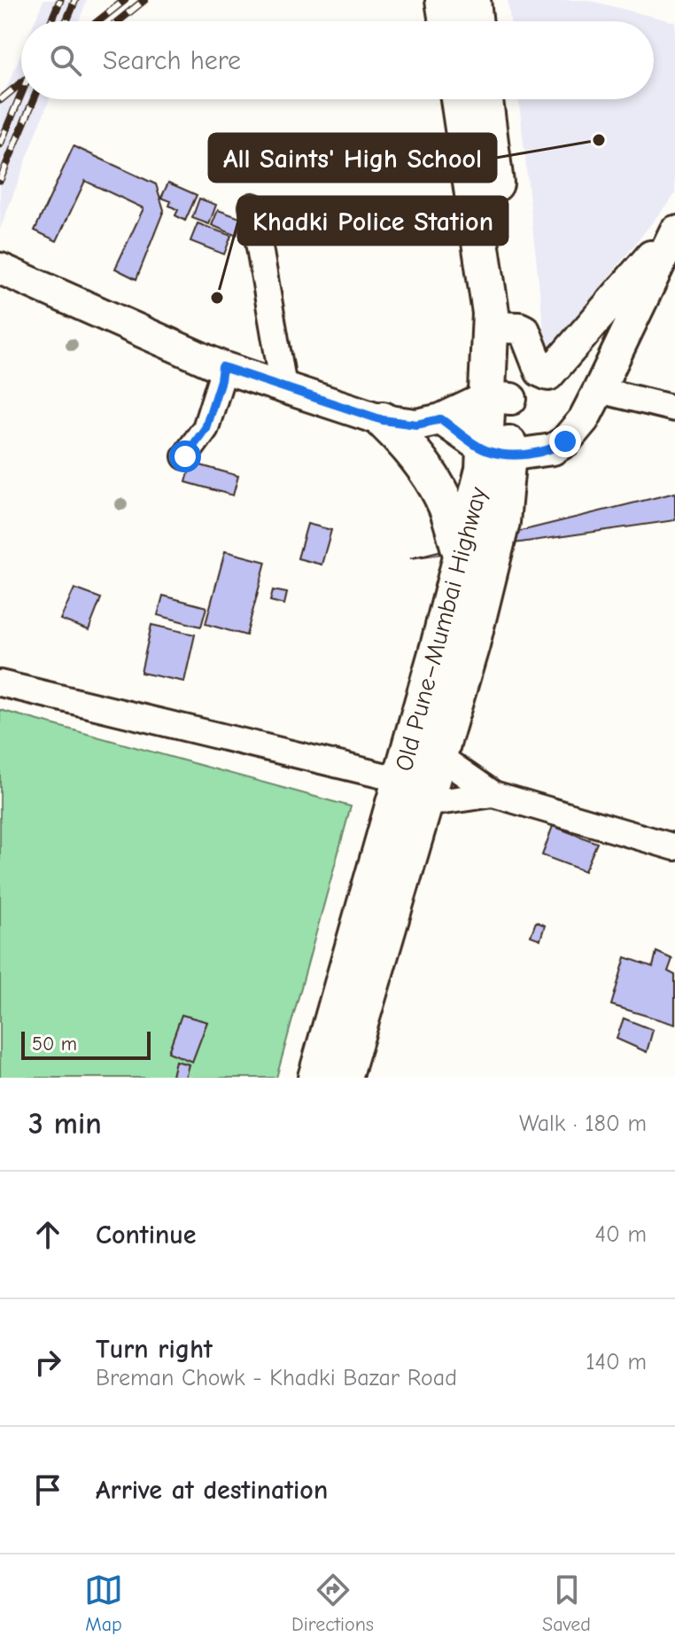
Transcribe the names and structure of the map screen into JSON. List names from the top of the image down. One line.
{"streets":{"highway":["Old Pune–Mumbai Highway"]},"places":["All Saints' High School","Khadki Police Station"],"scale_bar":"50 m","page":{"search":"Search here","scale":"50 m","heading":["3 min","Walk · 180 m"],"list":[["Continue","40 m"],["Turn right","Breman Chowk - Khadki Bazar Road","140 m"],"Arrive at destination"],"nav":["Map","Directions","Saved"]}}
